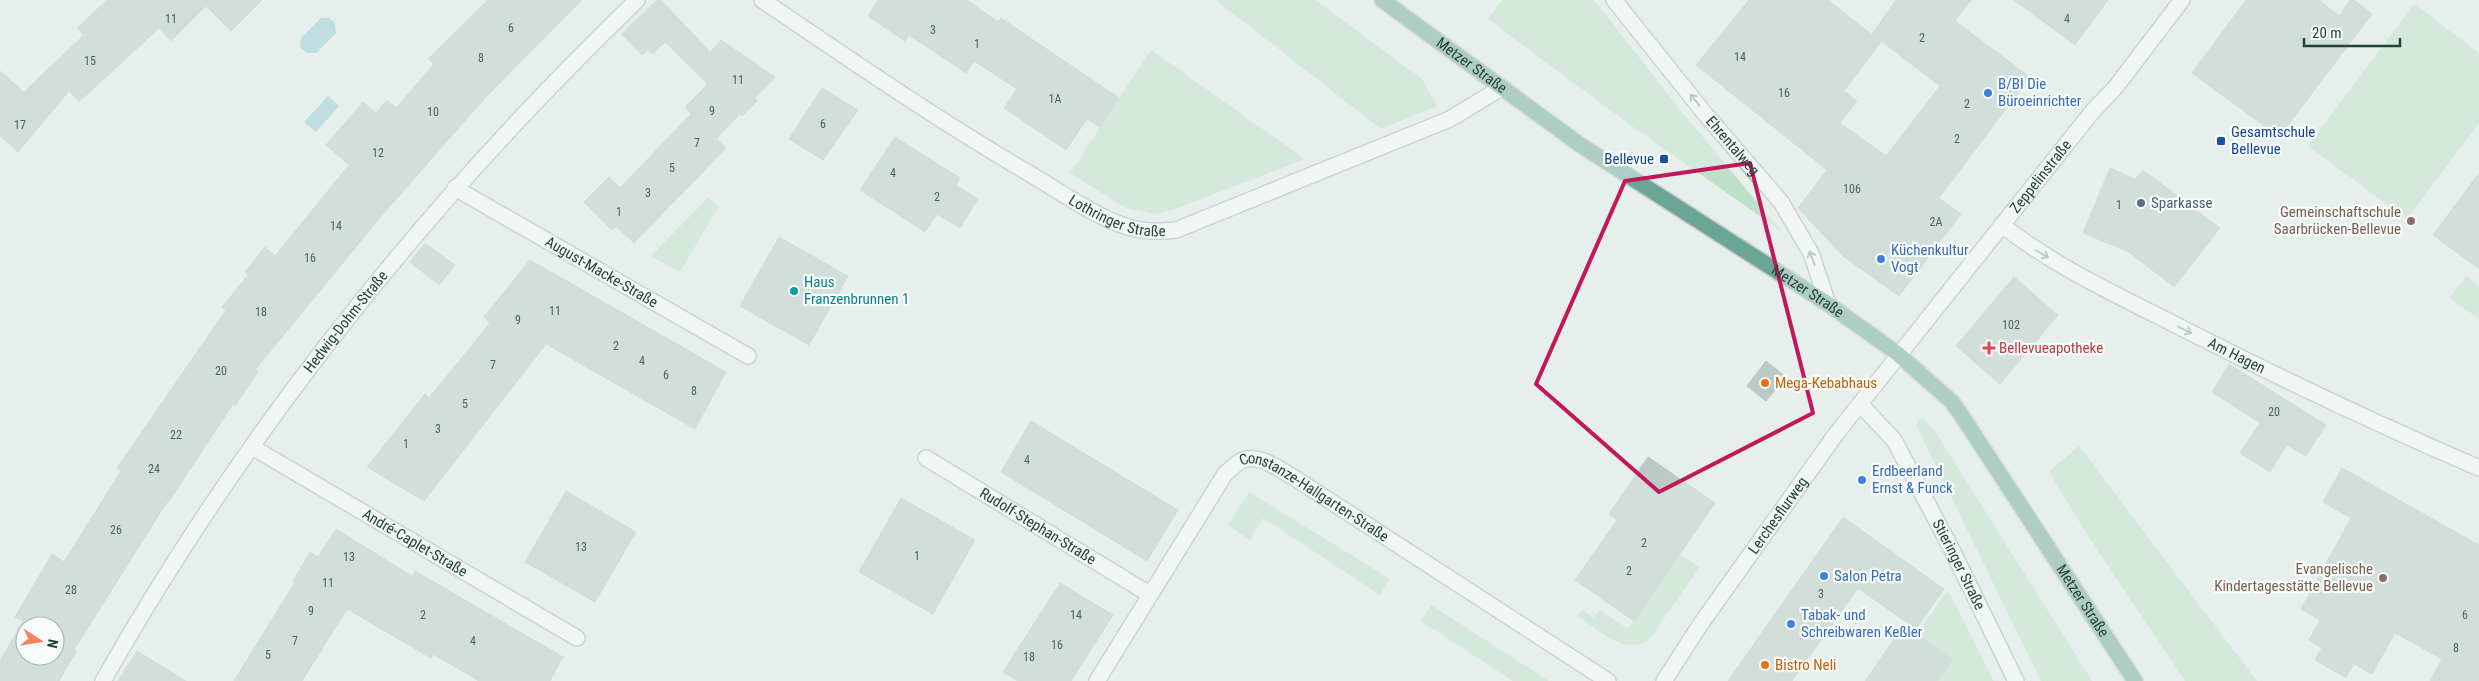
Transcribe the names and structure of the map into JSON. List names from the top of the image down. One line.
{"streets":{"main road":["Metzer Straße"],"street":["Ehrentalweg","Zeppelinstraße","Lothringer Straße","August-Macke-Straße","Hedwig-Dohm-Straße","Am Hagen","Constanze-Hallgarten-Straße","Lerchesflurweg","Rudolf-Stephan-Straße","André-Caplet-Straße","Stieringer Straße"]},"crossings":[["Metzer Straße","Ehrentalweg"],["Metzer Straße","Zeppelinstraße"],["Metzer Straße","Lothringer Straße"],["Metzer Straße","Lerchesflurweg"],["Zeppelinstraße","Am Hagen"],["Zeppelinstraße","Lerchesflurweg"],["August-Macke-Straße","Hedwig-Dohm-Straße"],["Hedwig-Dohm-Straße","André-Caplet-Straße"],["Constanze-Hallgarten-Straße","Rudolf-Stephan-Straße"],["Lerchesflurweg","Stieringer Straße"]],"one_way":["Ehrentalweg","Am Hagen"],"places":{"other":["B/BI Die Büroeinrichter","Sparkasse","Gemeinschaftschule Saarbrücken-Bellevue","Küchenkultur Vogt","Haus Franzenbrunnen 1","Mega-Kebabhaus","Erdbeerland Ernst & Funck","Salon Petra","Evangelische Kindertagesstätte Bellevue","Tabak- und Schreibwaren Keßler","Bistro Neli"],"transit":["Gesamtschule Bellevue","Bellevue"],"health":["Bellevueapotheke"]},"house_numbers":["11","4","6","3","2","1","14","8","15","11","16","1A","2","9","10","6","17","2","7","12","5","4","106","3","2","1","1","2A","14","16","11","18","9","102","2","4","7","20","6","8","5","20","3","22","1","4","24","26","2","13","1","13","2","11","28","3","9","2","14","6","7","4","16","8","5","18"],"scale_bar":"20 m","north":"right"}
